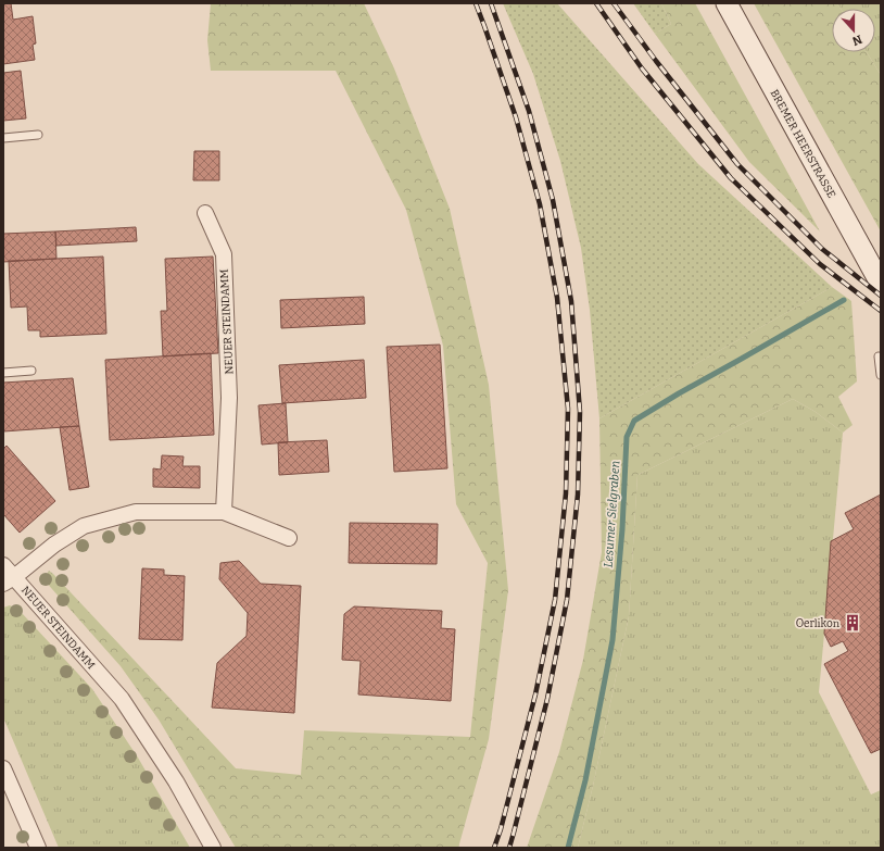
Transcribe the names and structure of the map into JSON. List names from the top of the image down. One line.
{"streets":{"main road":["BREMER HEERSTRASSE"],"street":["NEUER STEINDAMM"]},"water":["Lesumer Sielgraben"],"places":{"building":["Oerlikon"]},"north":"bottom"}
